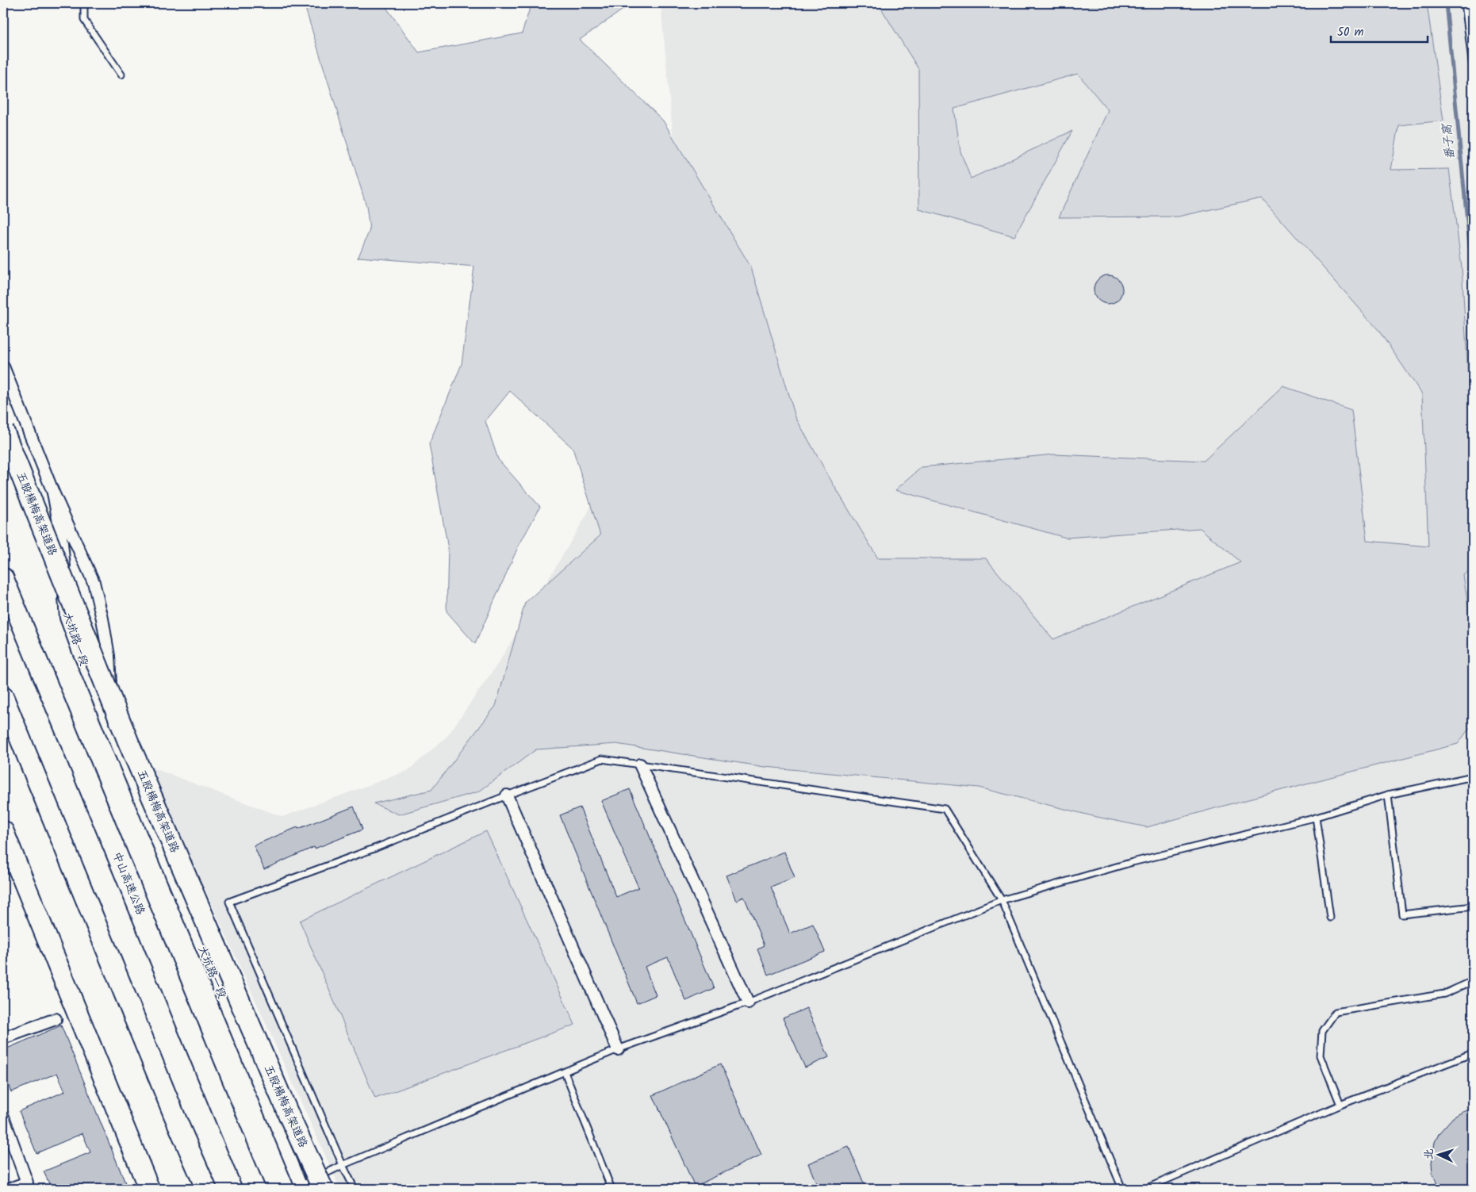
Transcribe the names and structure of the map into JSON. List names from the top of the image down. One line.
{"streets":{"highway":["五股楊梅高架道路","中山高速公路"],"street":["大坑路一段"]},"water":["番子窩"],"scale_bar":"50 m","north":"left"}
